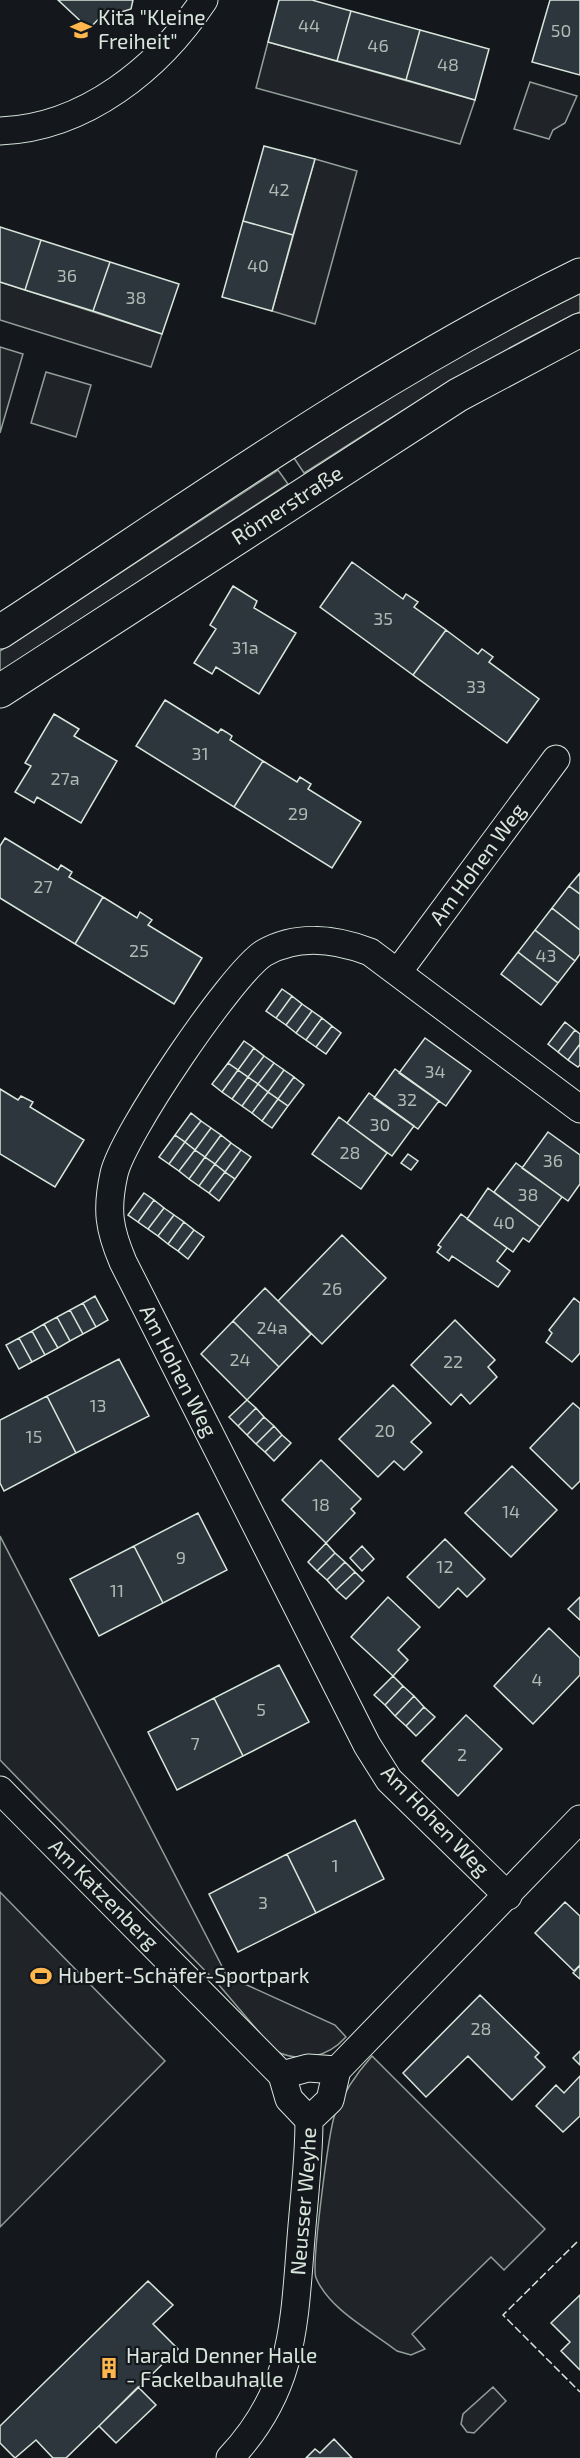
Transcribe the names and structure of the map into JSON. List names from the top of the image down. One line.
{"streets":{"main road":["Römerstraße"],"street":["Am Hohen Weg","Am Katzenberg","Neusser Weyhe"]},"crossings":[["Am Katzenberg","Neusser Weyhe"]],"places":{"school or university":["Kita \"Kleine Freiheit\""],"sports":["Hubert-Schäfer-Sportpark"],"building":["Harald Denner Halle - Fackelbauhalle"]},"house_numbers":["44","50","46","48","42","40","36","38","35","31a","33","31","27a","29","27","25","43","34","32","30","28","36","38","40","26","24a","24","22","13","20","15","18","14","9","12","11","4","5","7","2","1","3","28"]}
